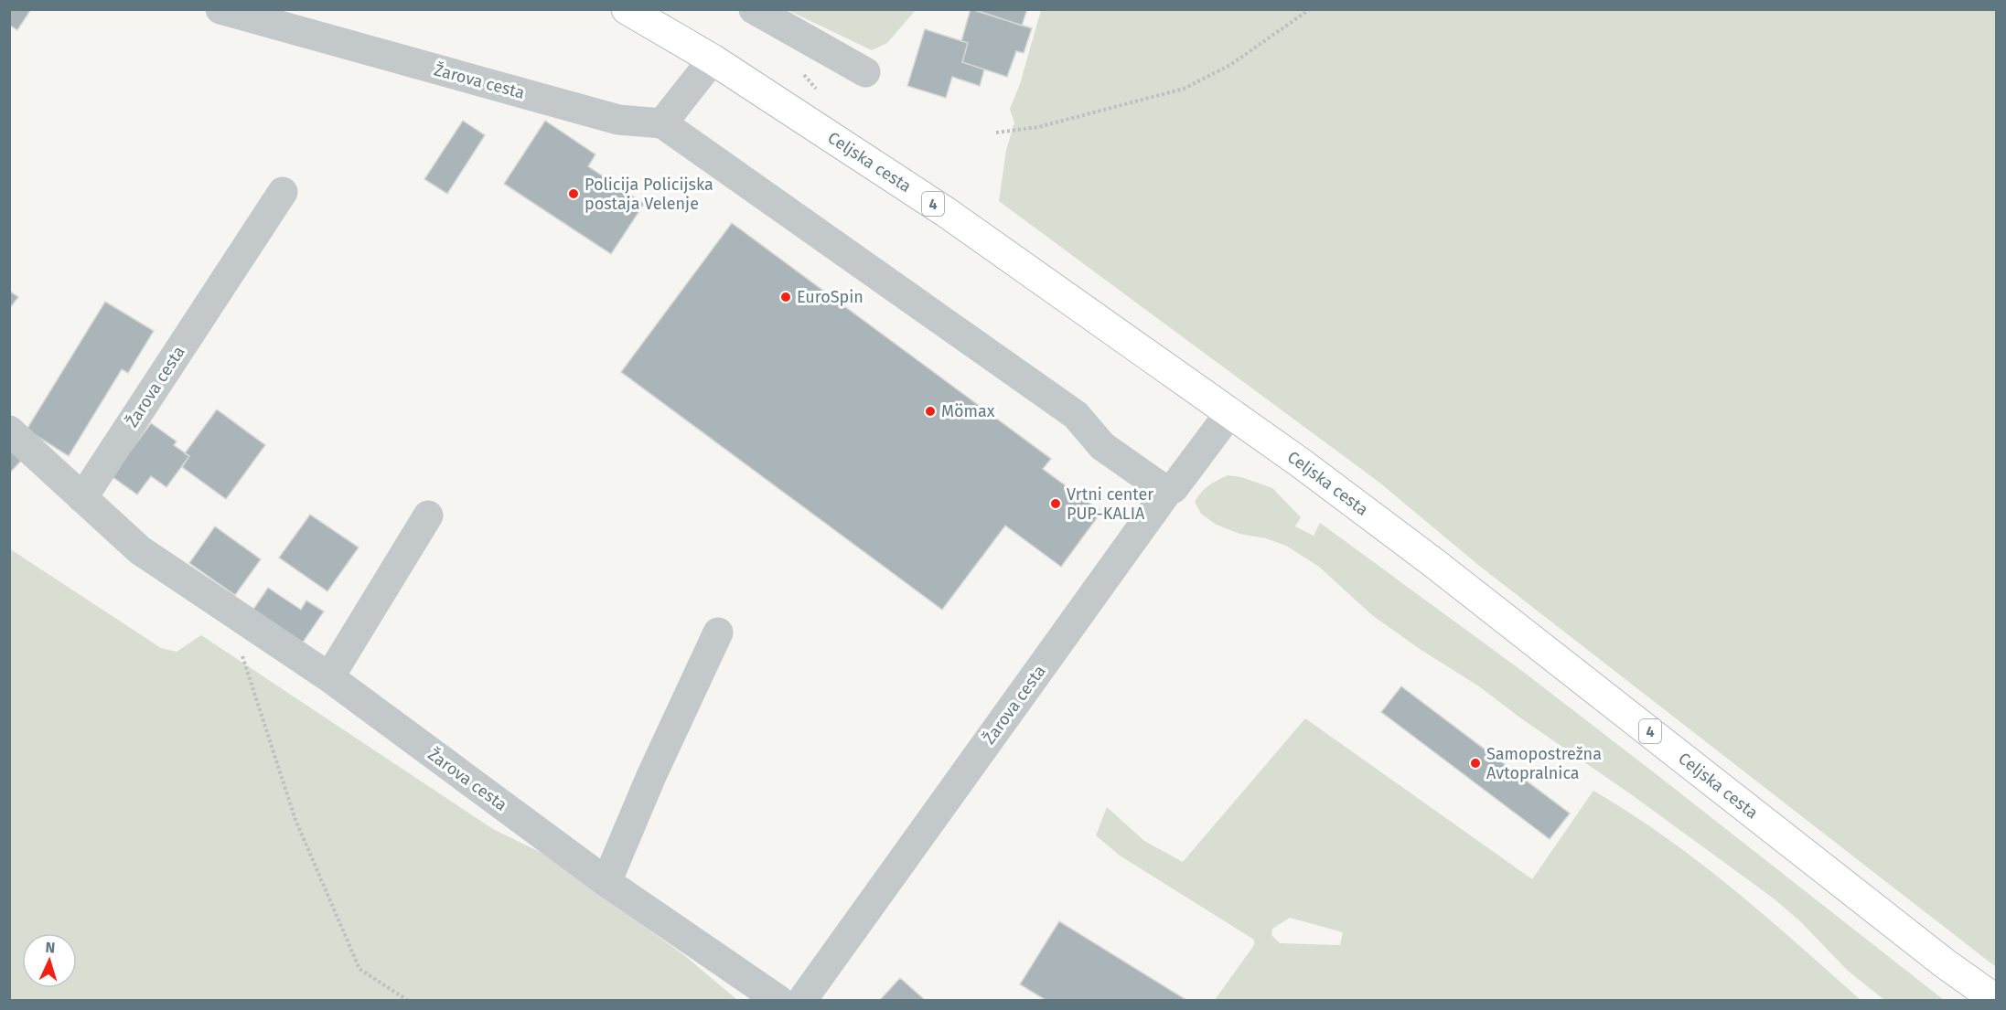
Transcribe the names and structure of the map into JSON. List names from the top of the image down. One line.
{"streets":{"main road":["Celjska cesta","4"],"street":["Žarova cesta"]},"crossings":[["Žarova cesta","Celjska cesta"]],"places":["Policija Policijska postaja Velenje","EuroSpin","Mömax","Vrtni center PUP-KALIA","Samopostrežna Avtopralnica"],"north":"top"}
